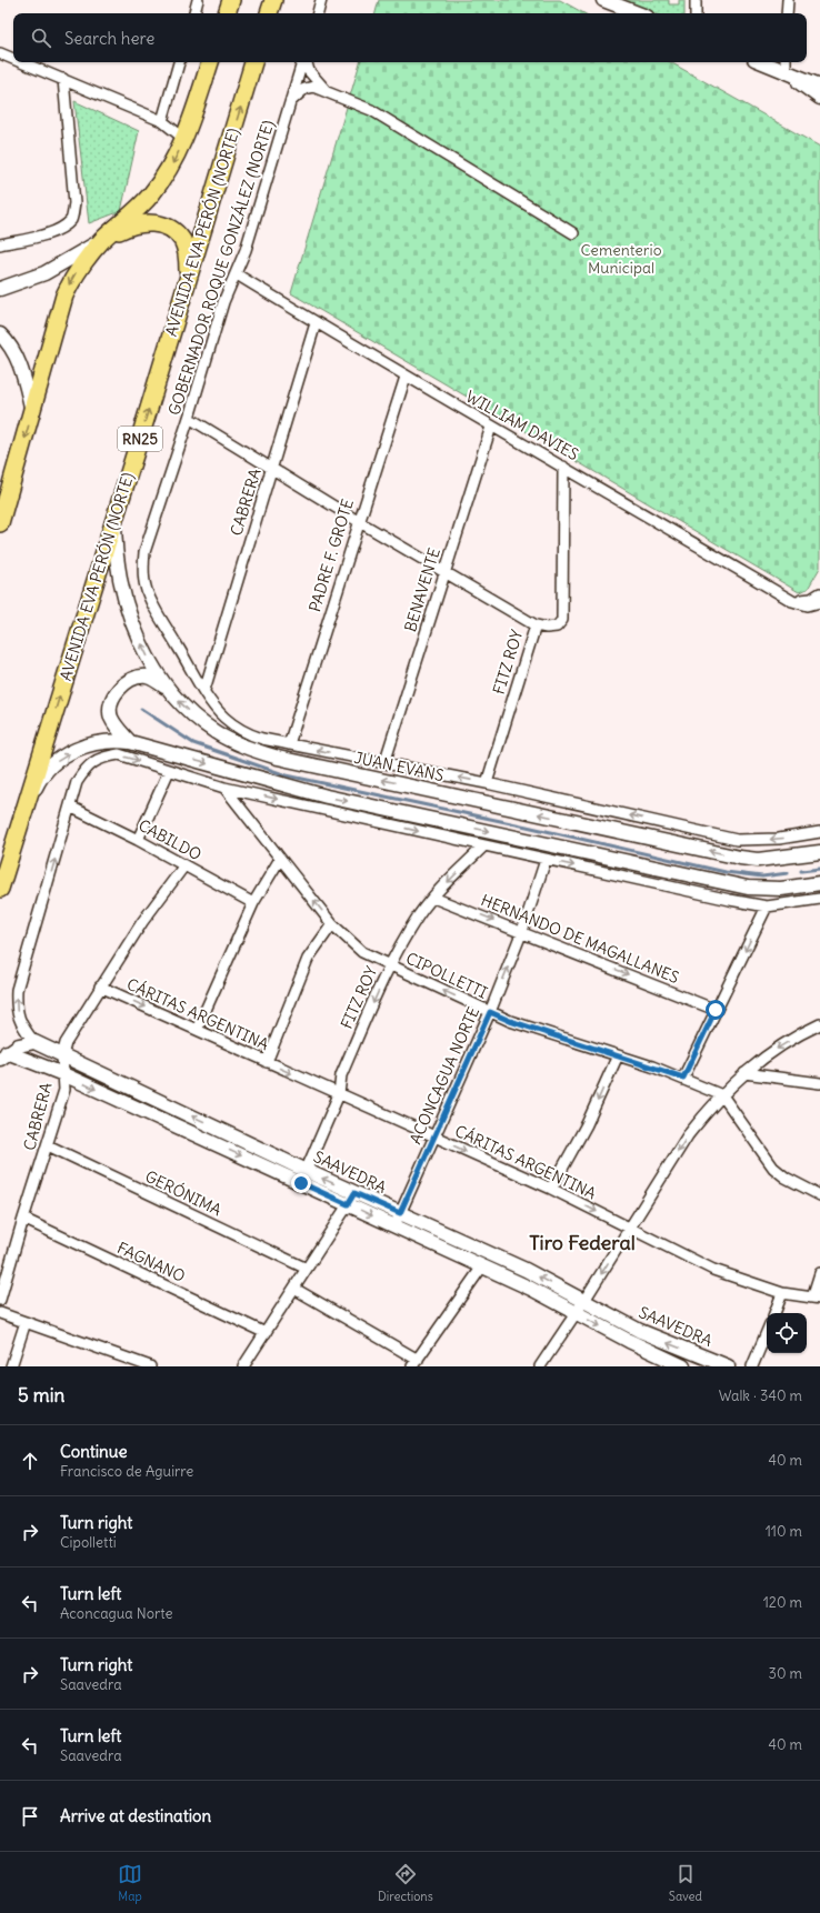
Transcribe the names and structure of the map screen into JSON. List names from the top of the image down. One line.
{"streets":{"main road":["AVENIDA EVA PERÓN (NORTE)","RN25"],"street":["GOBERNADOR ROQUE GONZÁLEZ (NORTE)","WILLIAM DAVIES","CABRERA","PADRE F. GROTE","BENAVENTE","FITZ ROY","JUAN EVANS","CABILDO","HERNANDO DE MAGALLANES","CIPOLLETTI","CÁRITAS ARGENTINA","ACONCAGUA NORTE","SAAVEDRA","GERÓNIMA","FAGNANO"]},"crossings":[["AVENIDA EVA PERÓN (NORTE)","JUAN EVANS"],["GOBERNADOR ROQUE GONZÁLEZ (NORTE)","WILLIAM DAVIES"],["GOBERNADOR ROQUE GONZÁLEZ (NORTE)","JUAN EVANS"],["WILLIAM DAVIES","CABRERA"],["WILLIAM DAVIES","PADRE F. GROTE"],["WILLIAM DAVIES","BENAVENTE"],["WILLIAM DAVIES","FITZ ROY"],["CABRERA","JUAN EVANS"],["CABRERA","CABILDO"],["CABRERA","CÁRITAS ARGENTINA"],["CABRERA","SAAVEDRA"],["CABRERA","GERÓNIMA"],["CABRERA","FAGNANO"],["PADRE F. GROTE","JUAN EVANS"],["BENAVENTE","JUAN EVANS"],["FITZ ROY","JUAN EVANS"],["FITZ ROY","HERNANDO DE MAGALLANES"],["FITZ ROY","CIPOLLETTI"],["FITZ ROY","CÁRITAS ARGENTINA"],["FITZ ROY","SAAVEDRA"],["HERNANDO DE MAGALLANES","ACONCAGUA NORTE"],["CIPOLLETTI","ACONCAGUA NORTE"],["CÁRITAS ARGENTINA","ACONCAGUA NORTE"],["ACONCAGUA NORTE","SAAVEDRA"]],"one_way":["CÁRITAS ARGENTINA"],"districts":["Tiro Federal"],"parks":["Cementerio Municipal"],"page":{"search":"Search here","heading":["5 min","Walk · 340 m"],"list":[["Continue","Francisco de Aguirre","40 m"],["Turn right","Cipolletti","110 m"],["Turn left","Aconcagua Norte","120 m"],["Turn right","Saavedra","30 m"],["Turn left","Saavedra","40 m"],"Arrive at destination"],"nav":["Map","Directions","Saved"]}}
